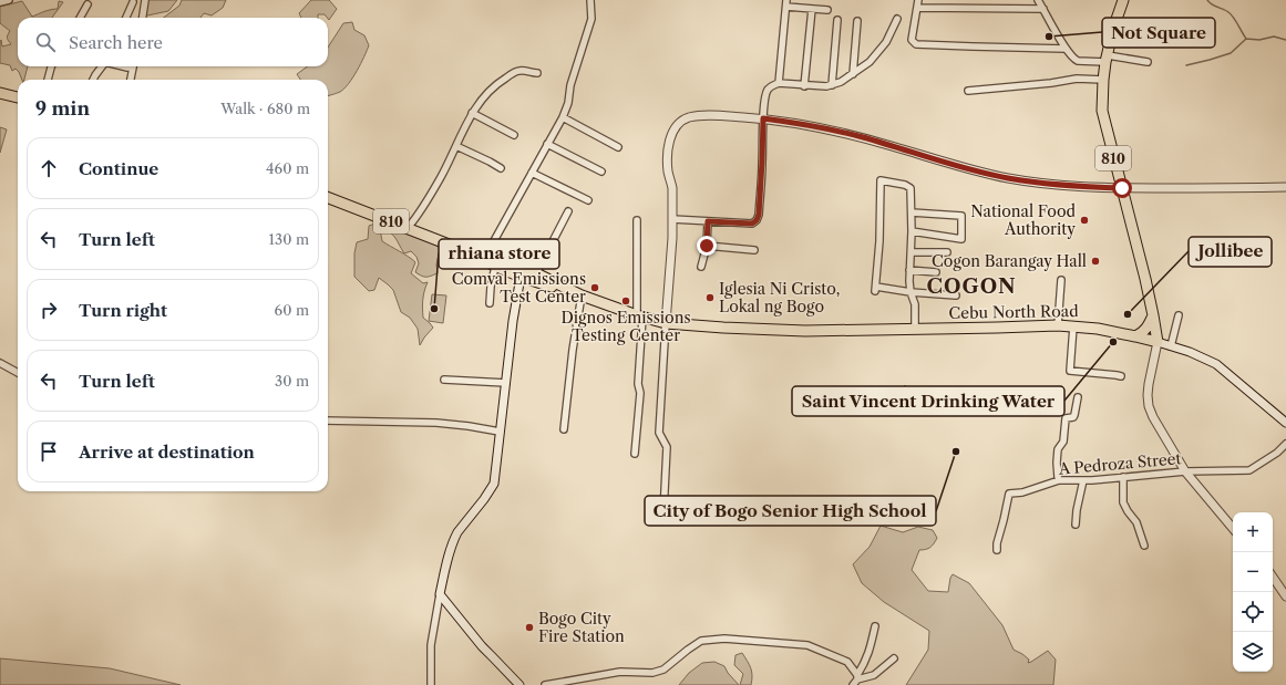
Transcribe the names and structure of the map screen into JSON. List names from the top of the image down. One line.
{"streets":{"highway":["810","Cebu North Road"],"street":["A Pedroza Street"]},"crossings":[["810","Cebu North Road"]],"districts":["COGON"],"places":["Not Square","National Food Authority","Cogon Barangay Hall","Comval Emissions Test Center","Iglesia Ni Cristo, Lokal ng Bogo","Dignos Emissions Testing Center","rhiana store","Jollibee","Saint Vincent Drinking Water","City of Bogo Senior High School","Bogo City Fire Station"],"page":{"search":"Search here","heading":["9 min","Walk · 680 m"],"list":[["Continue","460 m"],["Turn left","130 m"],["Turn right","60 m"],["Turn left","30 m"],"Arrive at destination"],"map_buttons":["+","−"]}}
